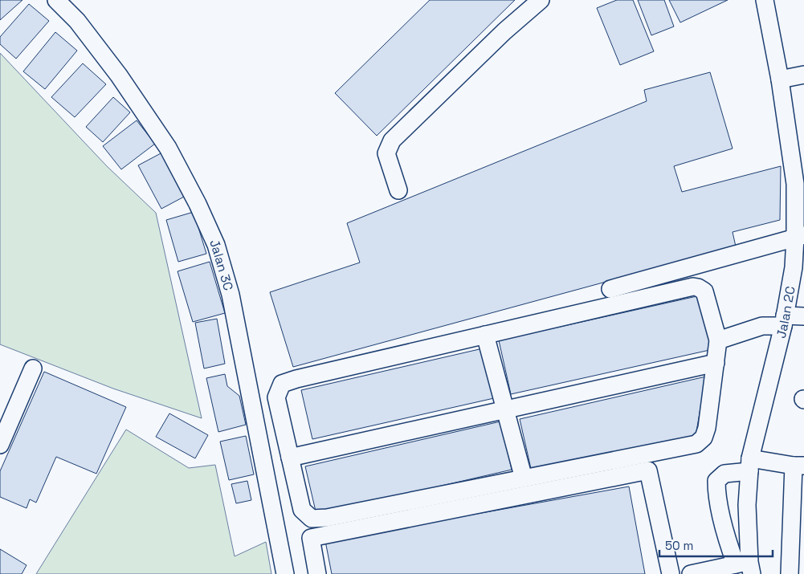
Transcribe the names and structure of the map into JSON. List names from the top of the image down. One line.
{"streets":{"street":["Jalan 3C","Jalan 2C"]},"scale_bar":"50 m"}
